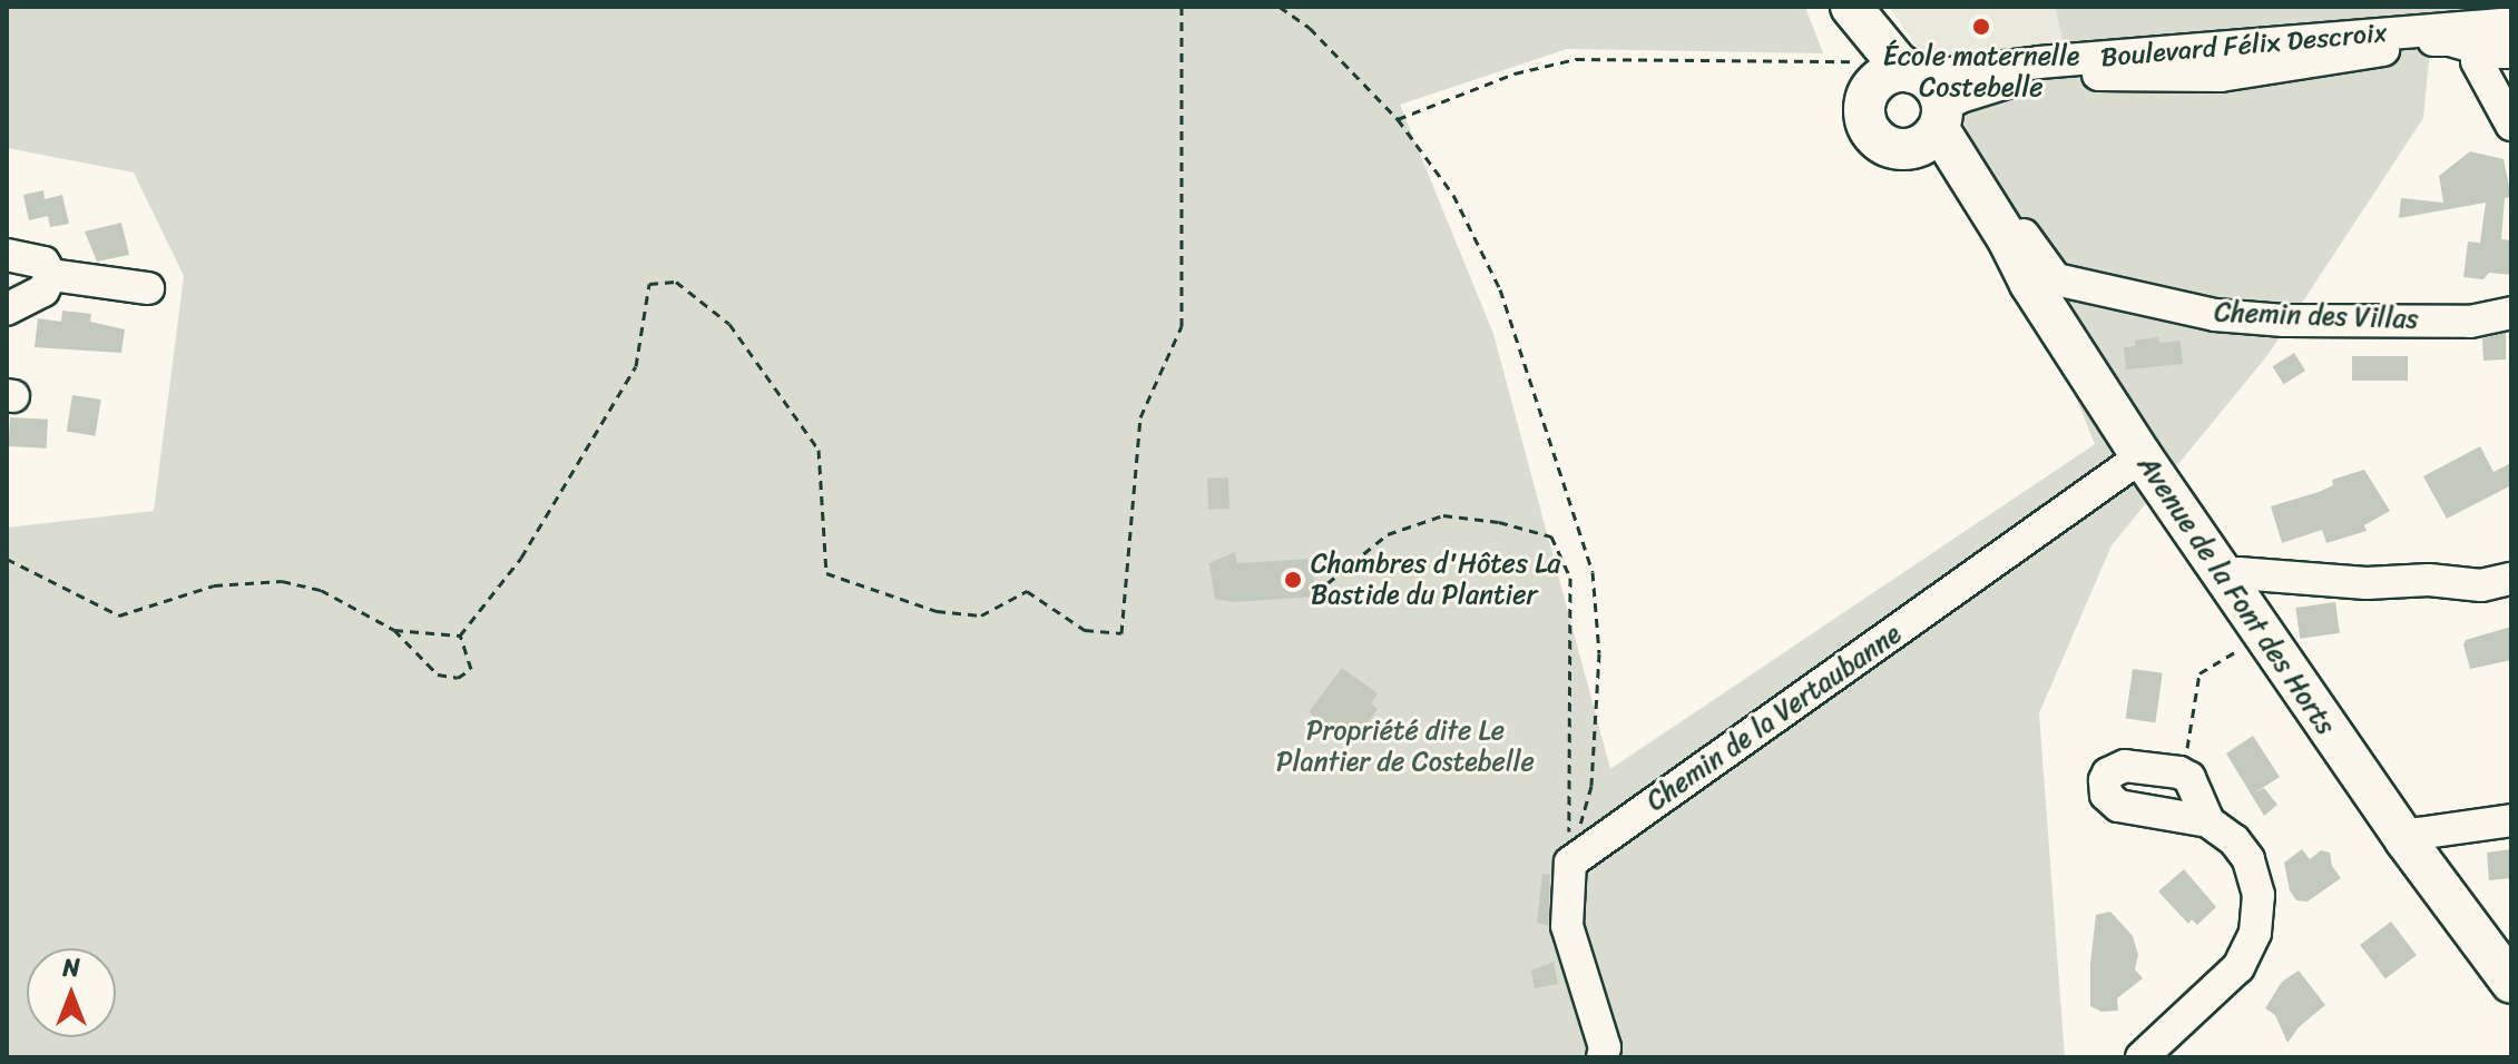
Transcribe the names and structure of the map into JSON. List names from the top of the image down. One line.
{"streets":{"main road":["Avenue de la Font des Horts"],"street":["Boulevard Félix Descroix","Chemin des Villas","Chemin de la Vertaubanne"]},"crossings":[["Boulevard Félix Descroix","Chemin des Villas"],["Boulevard Félix Descroix","Avenue de la Font des Horts"],["Chemin des Villas","Avenue de la Font des Horts"],["Avenue de la Font des Horts","Chemin de la Vertaubanne"]],"parks":["Propriété dite Le Plantier de Costebelle"],"places":["École maternelle Costebelle","Chambres d'Hôtes La Bastide du Plantier"],"north":"top"}
